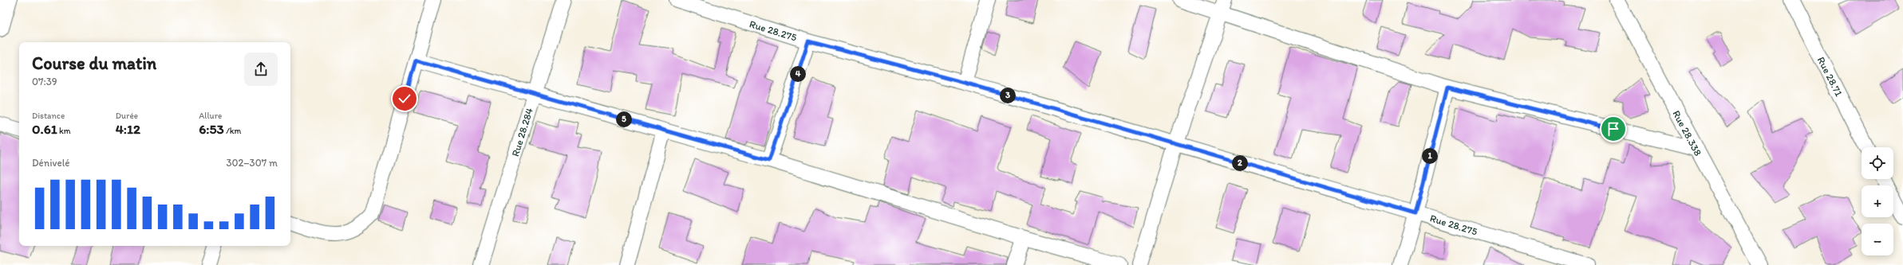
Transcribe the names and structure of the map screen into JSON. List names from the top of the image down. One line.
{"streets":{"street":["Rue 28.275","Rue 28.71","Rue 28.284","Rue 28.338"]},"page":{"heading":["Course du matin","07:39"],"pins":["4","3","5","1","2"],"stats":[["Distance","0.61 km"],["Durée","4:12"],["Allure","6:53 /km"]],"map_buttons":["+","−"],"chart":["Dénivelé","302–307 m"]}}
